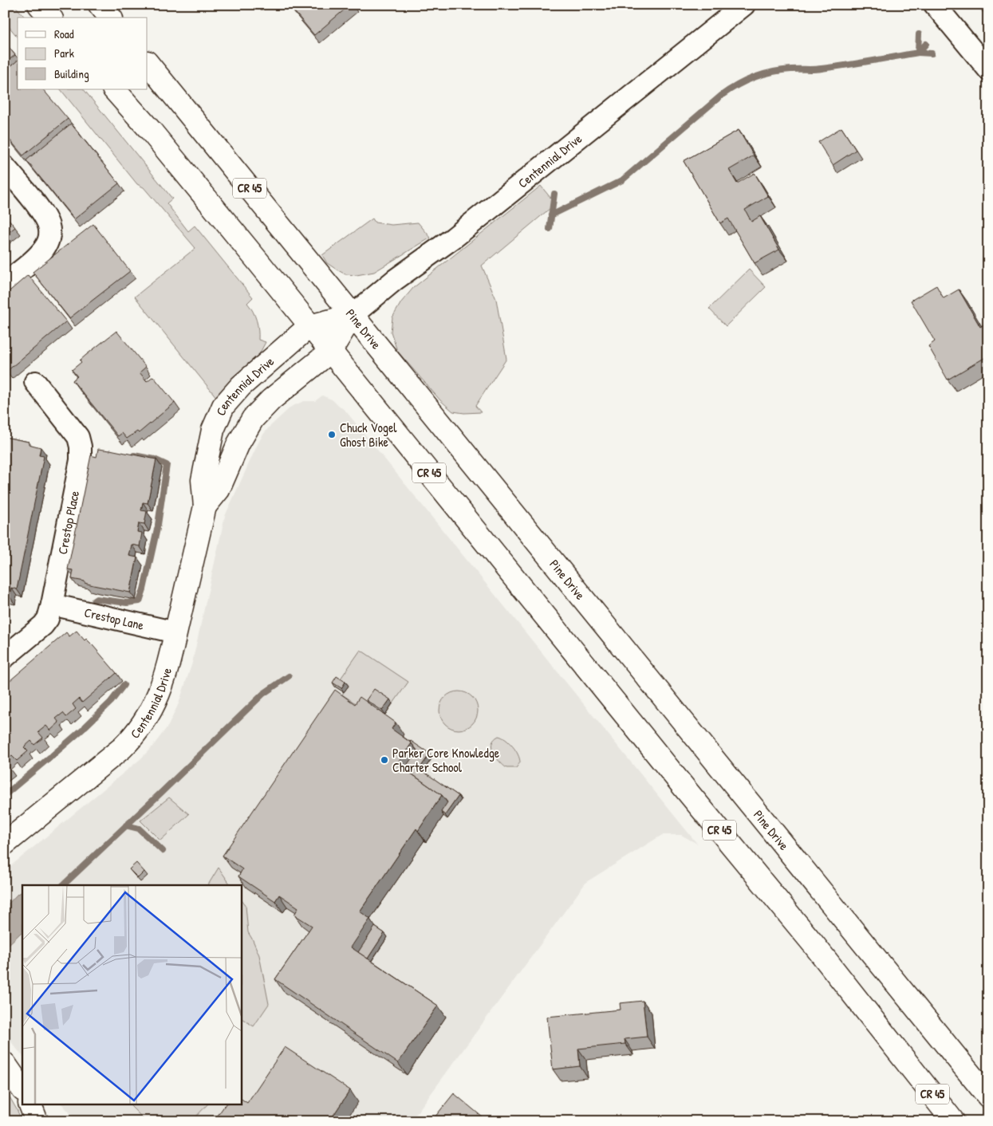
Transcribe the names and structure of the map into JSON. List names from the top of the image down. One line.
{"streets":{"main road":["Centennial Drive","CR 45","Pine Drive"],"street":["Crestop Place","Crestop Lane"]},"crossings":[["Centennial Drive","CR 45"],["Centennial Drive","Pine Drive"],["Centennial Drive","Crestop Lane"],["Crestop Place","Crestop Lane"]],"places":["Chuck Vogel Ghost Bike","Parker Core Knowledge Charter School"],"legend":["Road","Park","Building"]}
